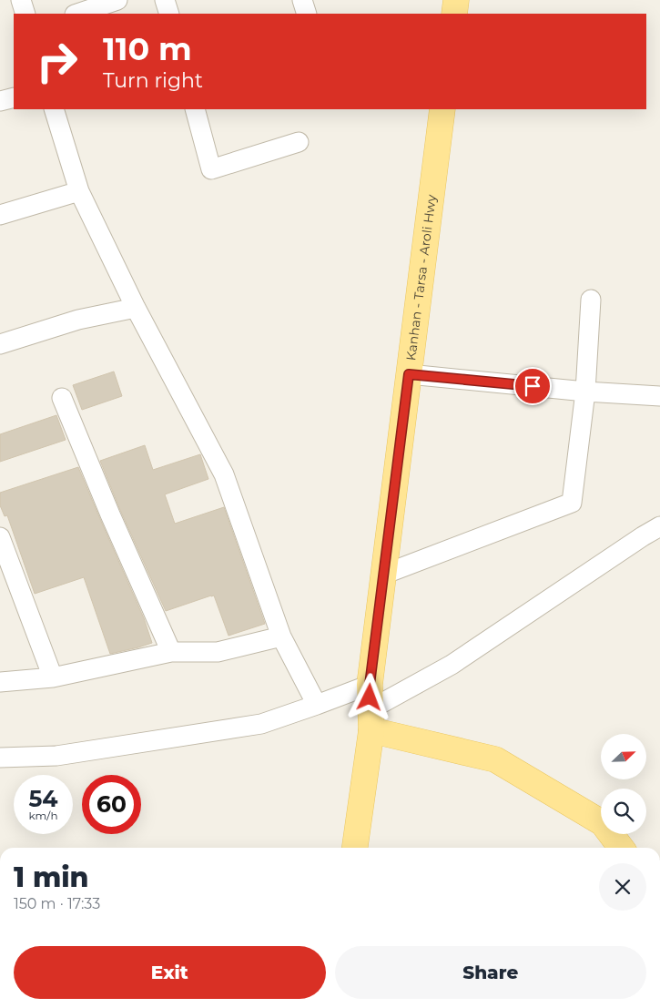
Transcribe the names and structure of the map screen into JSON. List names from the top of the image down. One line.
{"streets":{"main road":["Kanhan - Tarsa - Aroli Hwy"]},"north":"top right","page":{"turn":["110 m","Turn right"],"speed":"54 km/h","limit":"60","heading":["1 min","150 m · 17:33"],"buttons":["Exit","Share"]}}
